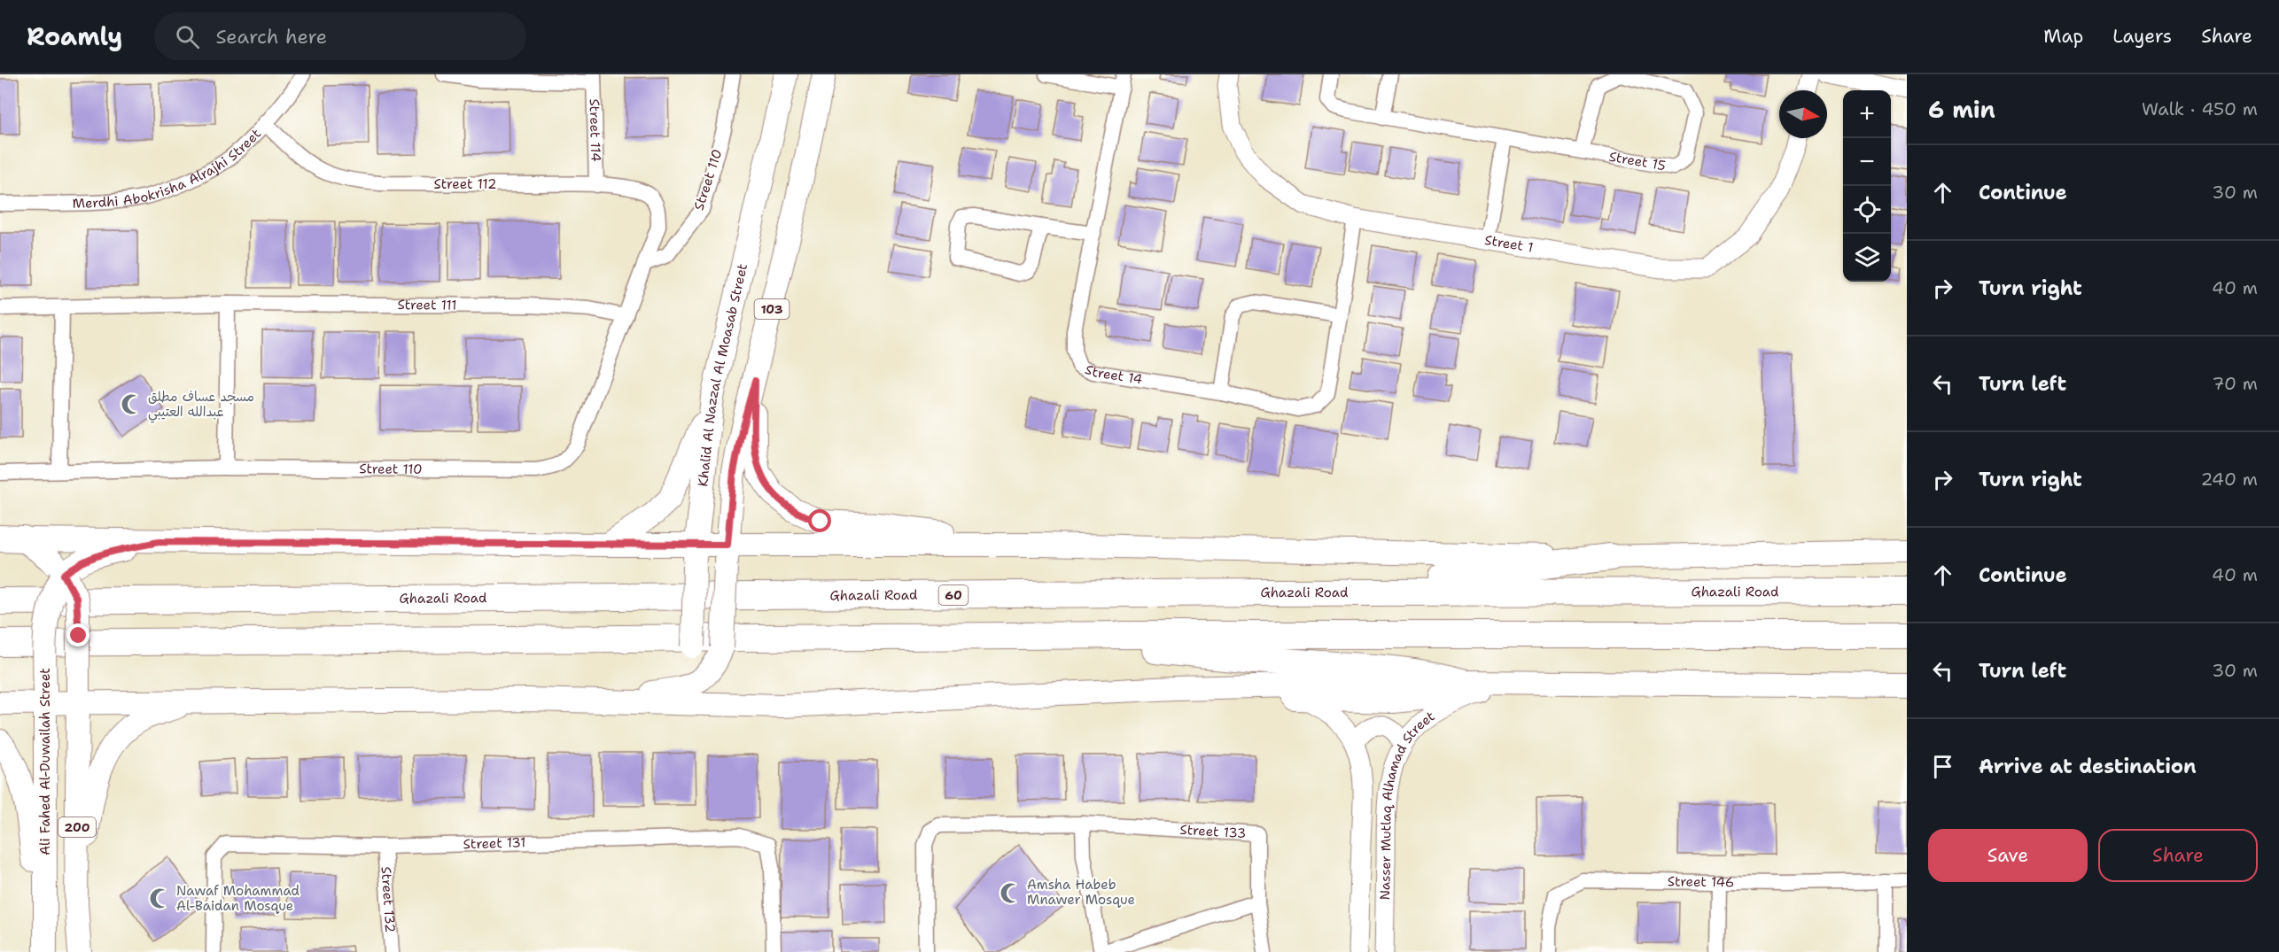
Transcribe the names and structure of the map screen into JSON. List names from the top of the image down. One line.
{"streets":{"highway":["Ghazali Road","60"],"main road":["103","Khalid Al Nazzal Al Moasab Street","Ali Fahed Al-Duwailah Street","200"],"street":["Street 114","Street 15","Merdhi Abokrisha Alrajhi Street","Street 110","Street 112","Street 1","Street 111","Street 14","Nasser Mutlaq Alhamad Street","Street 133","Street 131","Street 146","Street 132"]},"crossings":[["Street 114","Street 112"],["Merdhi Abokrisha Alrajhi Street","Street 112"],["Street 110","Street 112"],["Street 110","Street 111"],["Street 1","Street 14"],["Ali Fahed Al-Duwailah Street","200"],["Street 131","Street 132"]],"places":{"mosque":["مسجد عساف مطلق عبدالله العتيبي","Amsha Habeb Mnawer Mosque","Nawaf Mohammad Al-Baidan Mosque"]},"north":"right","page":{"header":"Roamly","search":"Search here","nav":["Map","Layers","Share"],"heading":["6 min","Walk · 450 m"],"map_buttons":["+","−"],"list":[["Continue","30 m"],["Turn right","40 m"],["Turn left","70 m"],["Turn right","240 m"],["Continue","40 m"],["Turn left","30 m"],"Arrive at destination"],"buttons":["Save","Share"]}}
